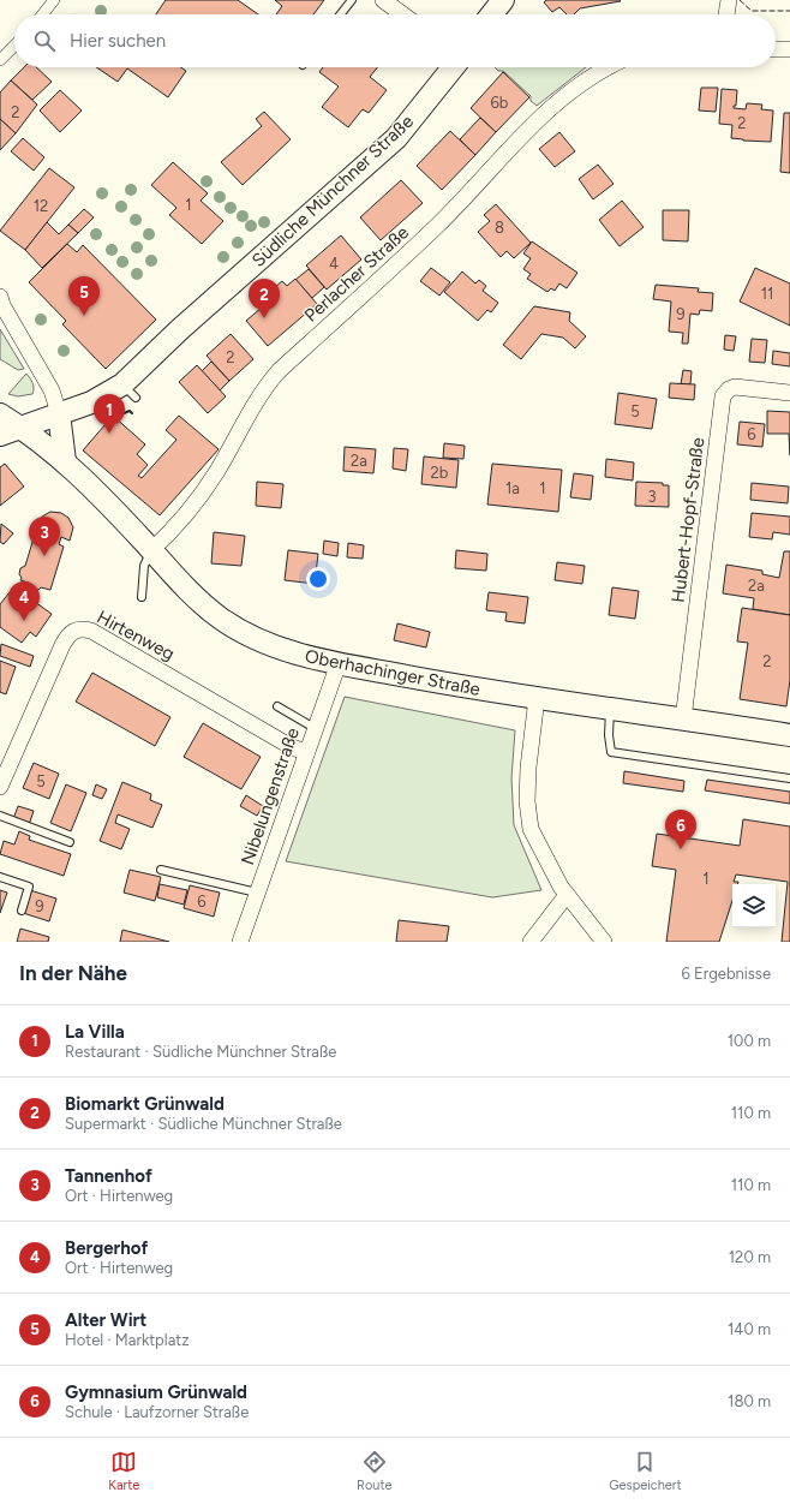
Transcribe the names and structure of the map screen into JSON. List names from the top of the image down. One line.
{"streets":{"main road":["Südliche Münchner Straße","Oberhachinger Straße"],"street":["Perlacher Straße","Hubert-Hopf-Straße","Hirtenweg","Nibelungenstraße"]},"crossings":[["Südliche Münchner Straße","Oberhachinger Straße"],["Perlacher Straße","Oberhachinger Straße"],["Hubert-Hopf-Straße","Oberhachinger Straße"],["Hirtenweg","Nibelungenstraße"],["Oberhachinger Straße","Nibelungenstraße"]],"house_numbers":["6b","2","2","1","12","8","4","11","9","2","5","6","2a","2b","1a","1","3","2a","2","5","1","6","9"],"page":{"search":"Hier suchen","pins":["5","2","1","3","4","6"],"heading":["In der Nähe","6 Ergebnisse"],"list":[{"mark":"1","name":"La Villa","note":"Restaurant · Südliche Münchner Straße","value":"100 m"},{"mark":"2","name":"Biomarkt Grünwald","note":"Supermarkt · Südliche Münchner Straße","value":"110 m"},{"mark":"3","name":"Tannenhof","note":"Ort · Hirtenweg","value":"110 m"},{"mark":"4","name":"Bergerhof","note":"Ort · Hirtenweg","value":"120 m"},{"mark":"5","name":"Alter Wirt","note":"Hotel · Marktplatz","value":"140 m"},{"mark":"6","name":"Gymnasium Grünwald","note":"Schule · Laufzorner Straße","value":"180 m"}],"nav":["Karte","Route","Gespeichert"]}}
